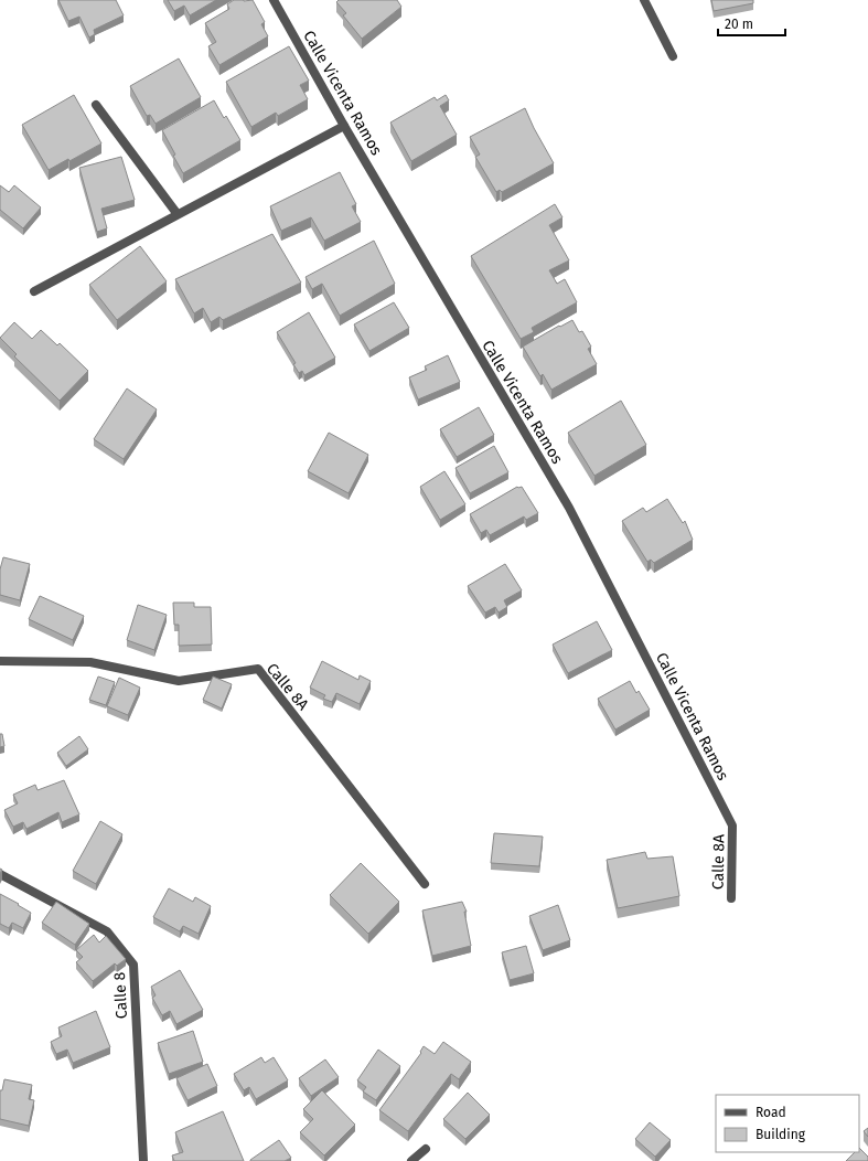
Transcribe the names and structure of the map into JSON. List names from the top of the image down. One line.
{"streets":{"street":["Calle Vicenta Ramos","Calle 8A","Calle 8"]},"crossings":[["Calle Vicenta Ramos","Calle 8A"]],"legend":["Road","Building"],"scale_bar":"20 m"}
